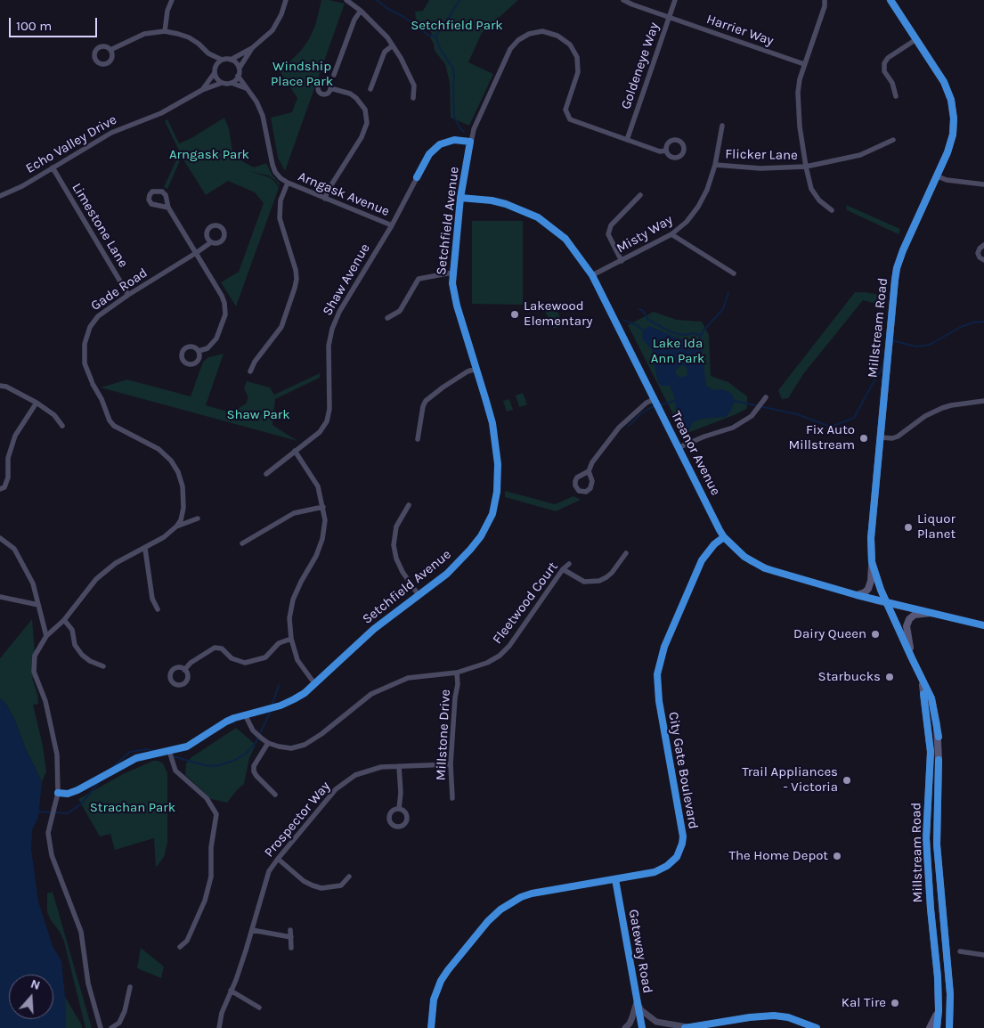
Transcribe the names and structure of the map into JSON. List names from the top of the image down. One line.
{"streets":{"main road":["Millstream Road"],"street":["Harrier Way","Goldeneye Way","Echo Valley Drive","Flicker Lane","Arngask Avenue","Setchfield Avenue","Limestone Lane","Misty Way","Shaw Avenue","Gade Road","Treanor Avenue","Fleetwood Court","Millstone Drive","City Gate Boulevard","Prospector Way","Gateway Road"]},"crossings":[["Harrier Way","Goldeneye Way"],["Goldeneye Way","Setchfield Avenue"],["Echo Valley Drive","Arngask Avenue"],["Echo Valley Drive","Limestone Lane"],["Flicker Lane","Misty Way"],["Arngask Avenue","Shaw Avenue"],["Setchfield Avenue","Shaw Avenue"],["Setchfield Avenue","Treanor Avenue"],["Setchfield Avenue","Fleetwood Court"],["Limestone Lane","Gade Road"],["Misty Way","Treanor Avenue"],["Millstream Road","Treanor Avenue"],["Treanor Avenue","City Gate Boulevard"],["Fleetwood Court","Millstone Drive"],["Millstone Drive","Prospector Way"],["City Gate Boulevard","Gateway Road"]],"parks":["Setchfield Park","Windship Place Park","Arngask Park","Lake Ida Ann Park","Shaw Park","Strachan Park"],"places":["Lakewood Elementary","Fix Auto Millstream","Liquor Planet","Dairy Queen","Starbucks","Trail Appliances - Victoria","The Home Depot","Kal Tire"],"scale_bar":"100 m","north":"top"}
